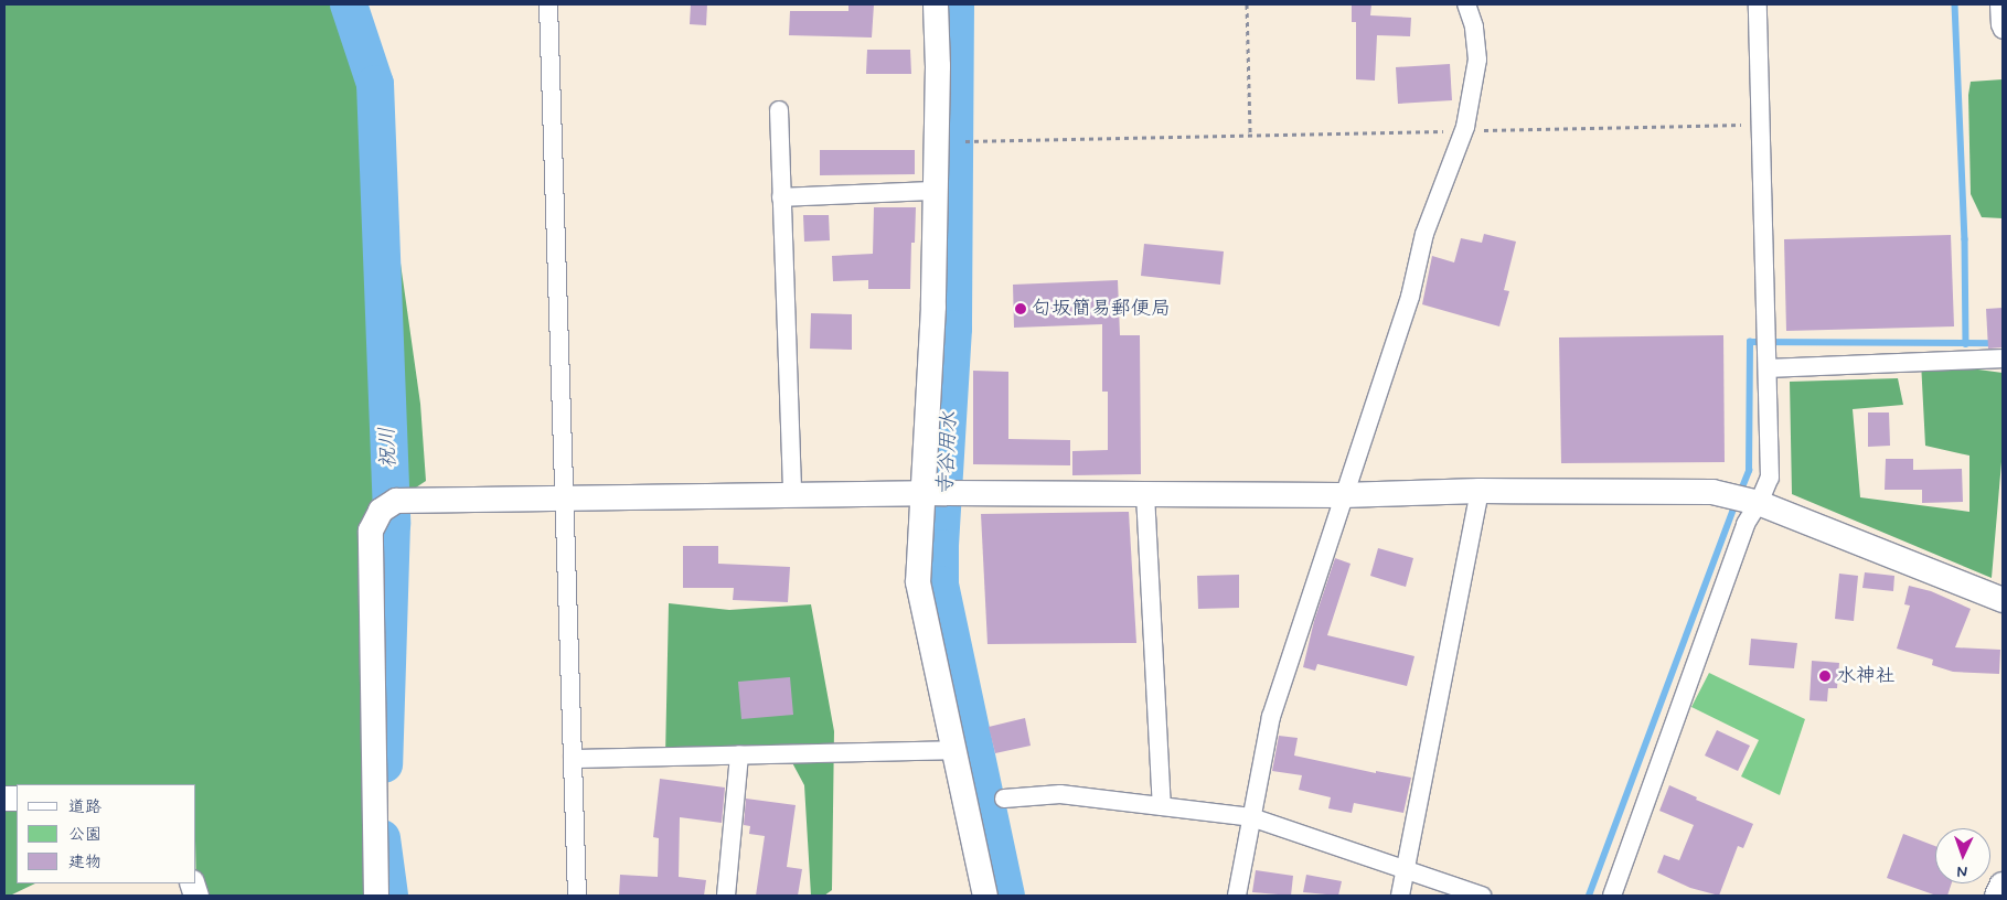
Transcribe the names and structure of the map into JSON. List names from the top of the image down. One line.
{"water":["祝川","寺谷用水"],"places":["匂坂簡易郵便局","水神社"],"legend":["道路","公園","建物"],"north":"bottom"}
